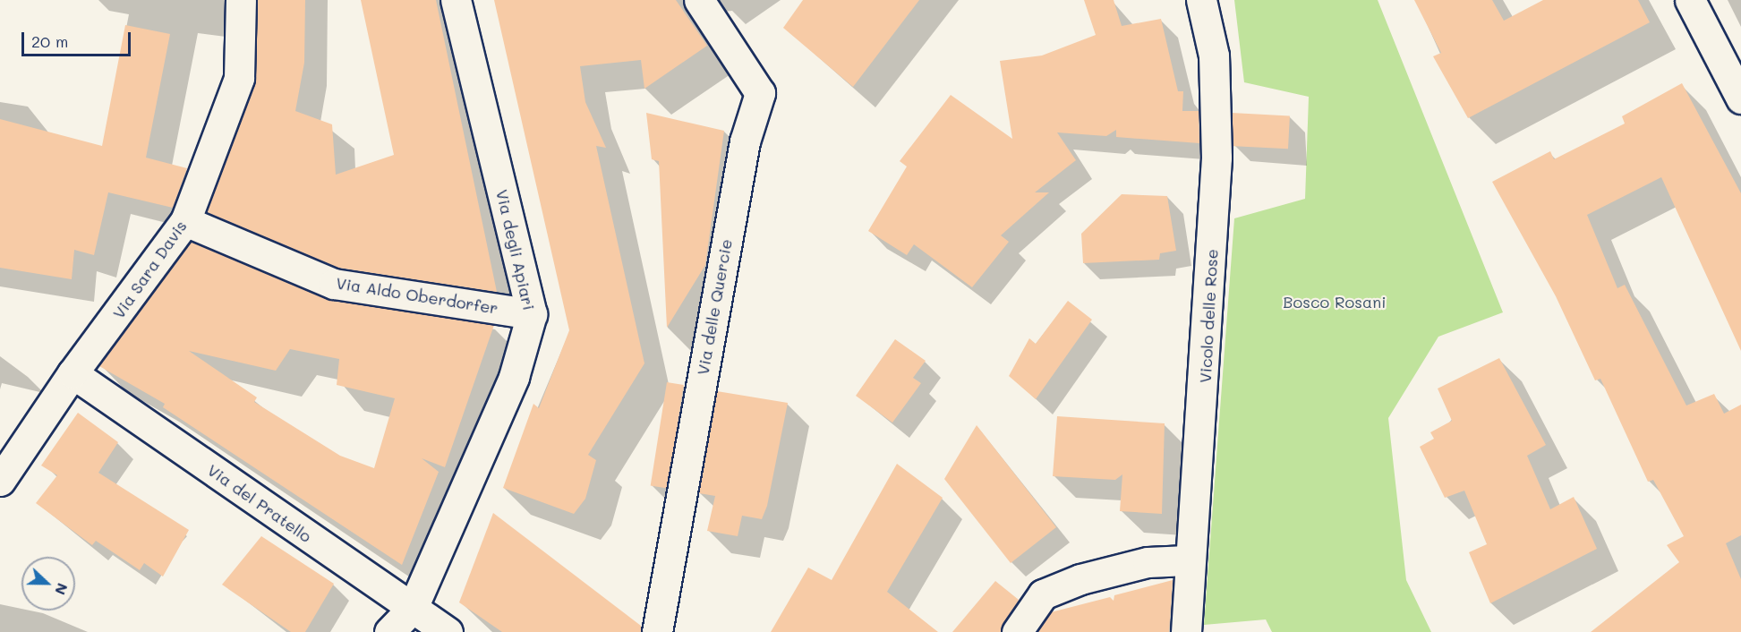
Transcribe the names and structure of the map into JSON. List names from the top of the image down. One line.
{"streets":{"street":["Via degli Apiari","Via Sara Davis","Via Aldo Oberdorfer","Via delle Quercie","Vicolo delle Rose","Via del Pratello"]},"crossings":[["Via degli Apiari","Via Aldo Oberdorfer"],["Via degli Apiari","Via del Pratello"],["Via Sara Davis","Via Aldo Oberdorfer"],["Via Sara Davis","Via del Pratello"]],"parks":["Bosco Rosani"],"scale_bar":"20 m","north":"right"}
